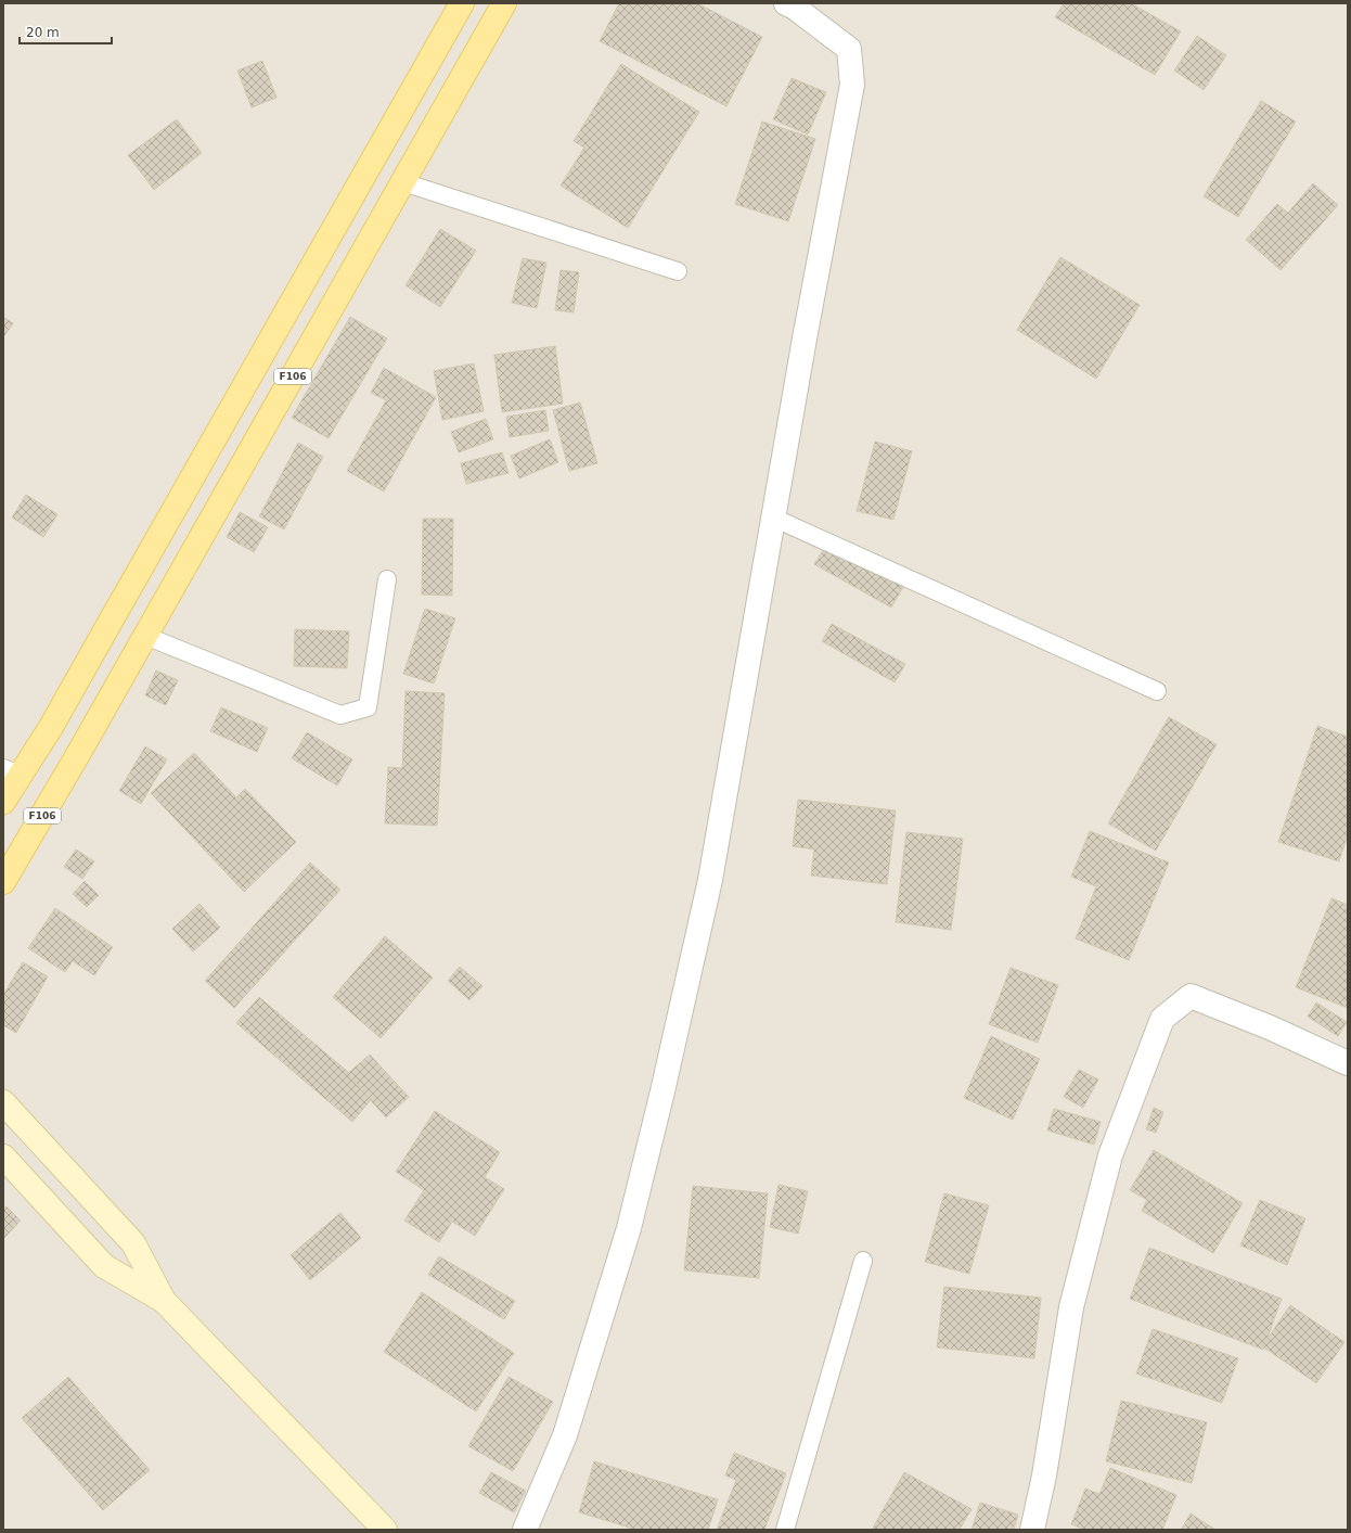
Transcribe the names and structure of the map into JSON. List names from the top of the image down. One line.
{"streets":{"main road":["F106"]},"scale_bar":"20 m"}
